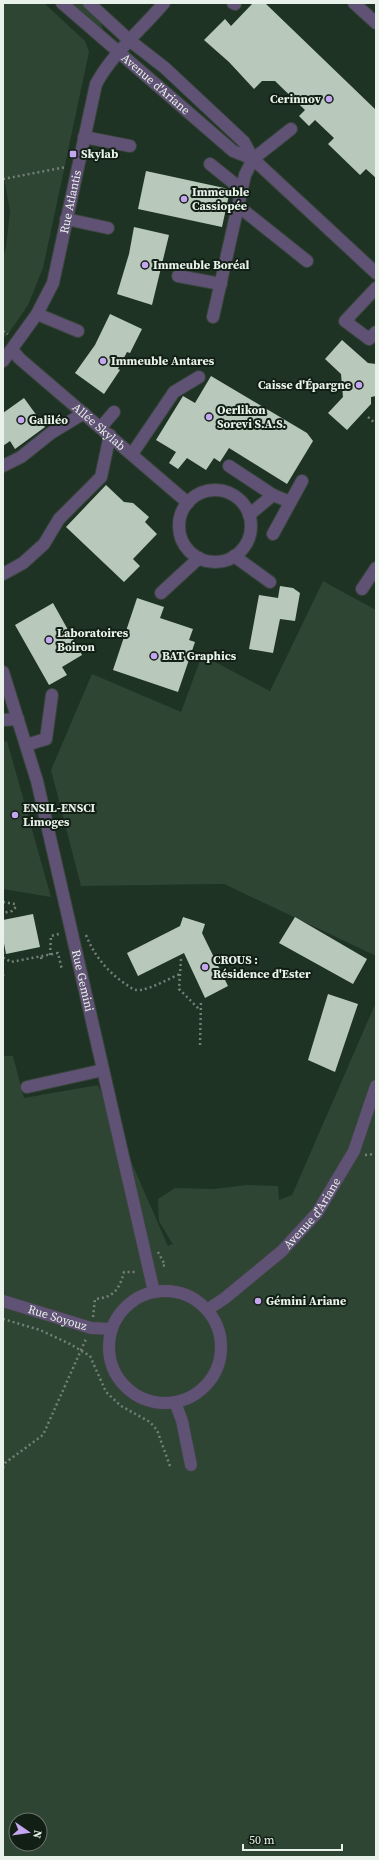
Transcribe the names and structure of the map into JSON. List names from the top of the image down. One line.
{"streets":{"street":["Avenue d'Ariane","Rue Atlantis","Allée Skylab","Rue Gemini","Rue Soyouz"]},"crossings":[["Avenue d'Ariane","Rue Atlantis"],["Avenue d'Ariane","Rue Gemini"],["Avenue d'Ariane","Rue Soyouz"],["Rue Atlantis","Allée Skylab"],["Rue Gemini","Rue Soyouz"]],"places":{"other":["Cerinnov","Immeuble Cassiopée","Immeuble Boréal","Immeuble Antares","Caisse d'Épargne","Oerlikon Sorevi S.A.S.","Galiléo","Laboratoires Boiron","BAT Graphics","ENSIL-ENSCI Limoges","CROUS : Résidence d'Ester","Gémini Ariane"],"transit":["Skylab"]},"scale_bar":"50 m","north":"right"}
